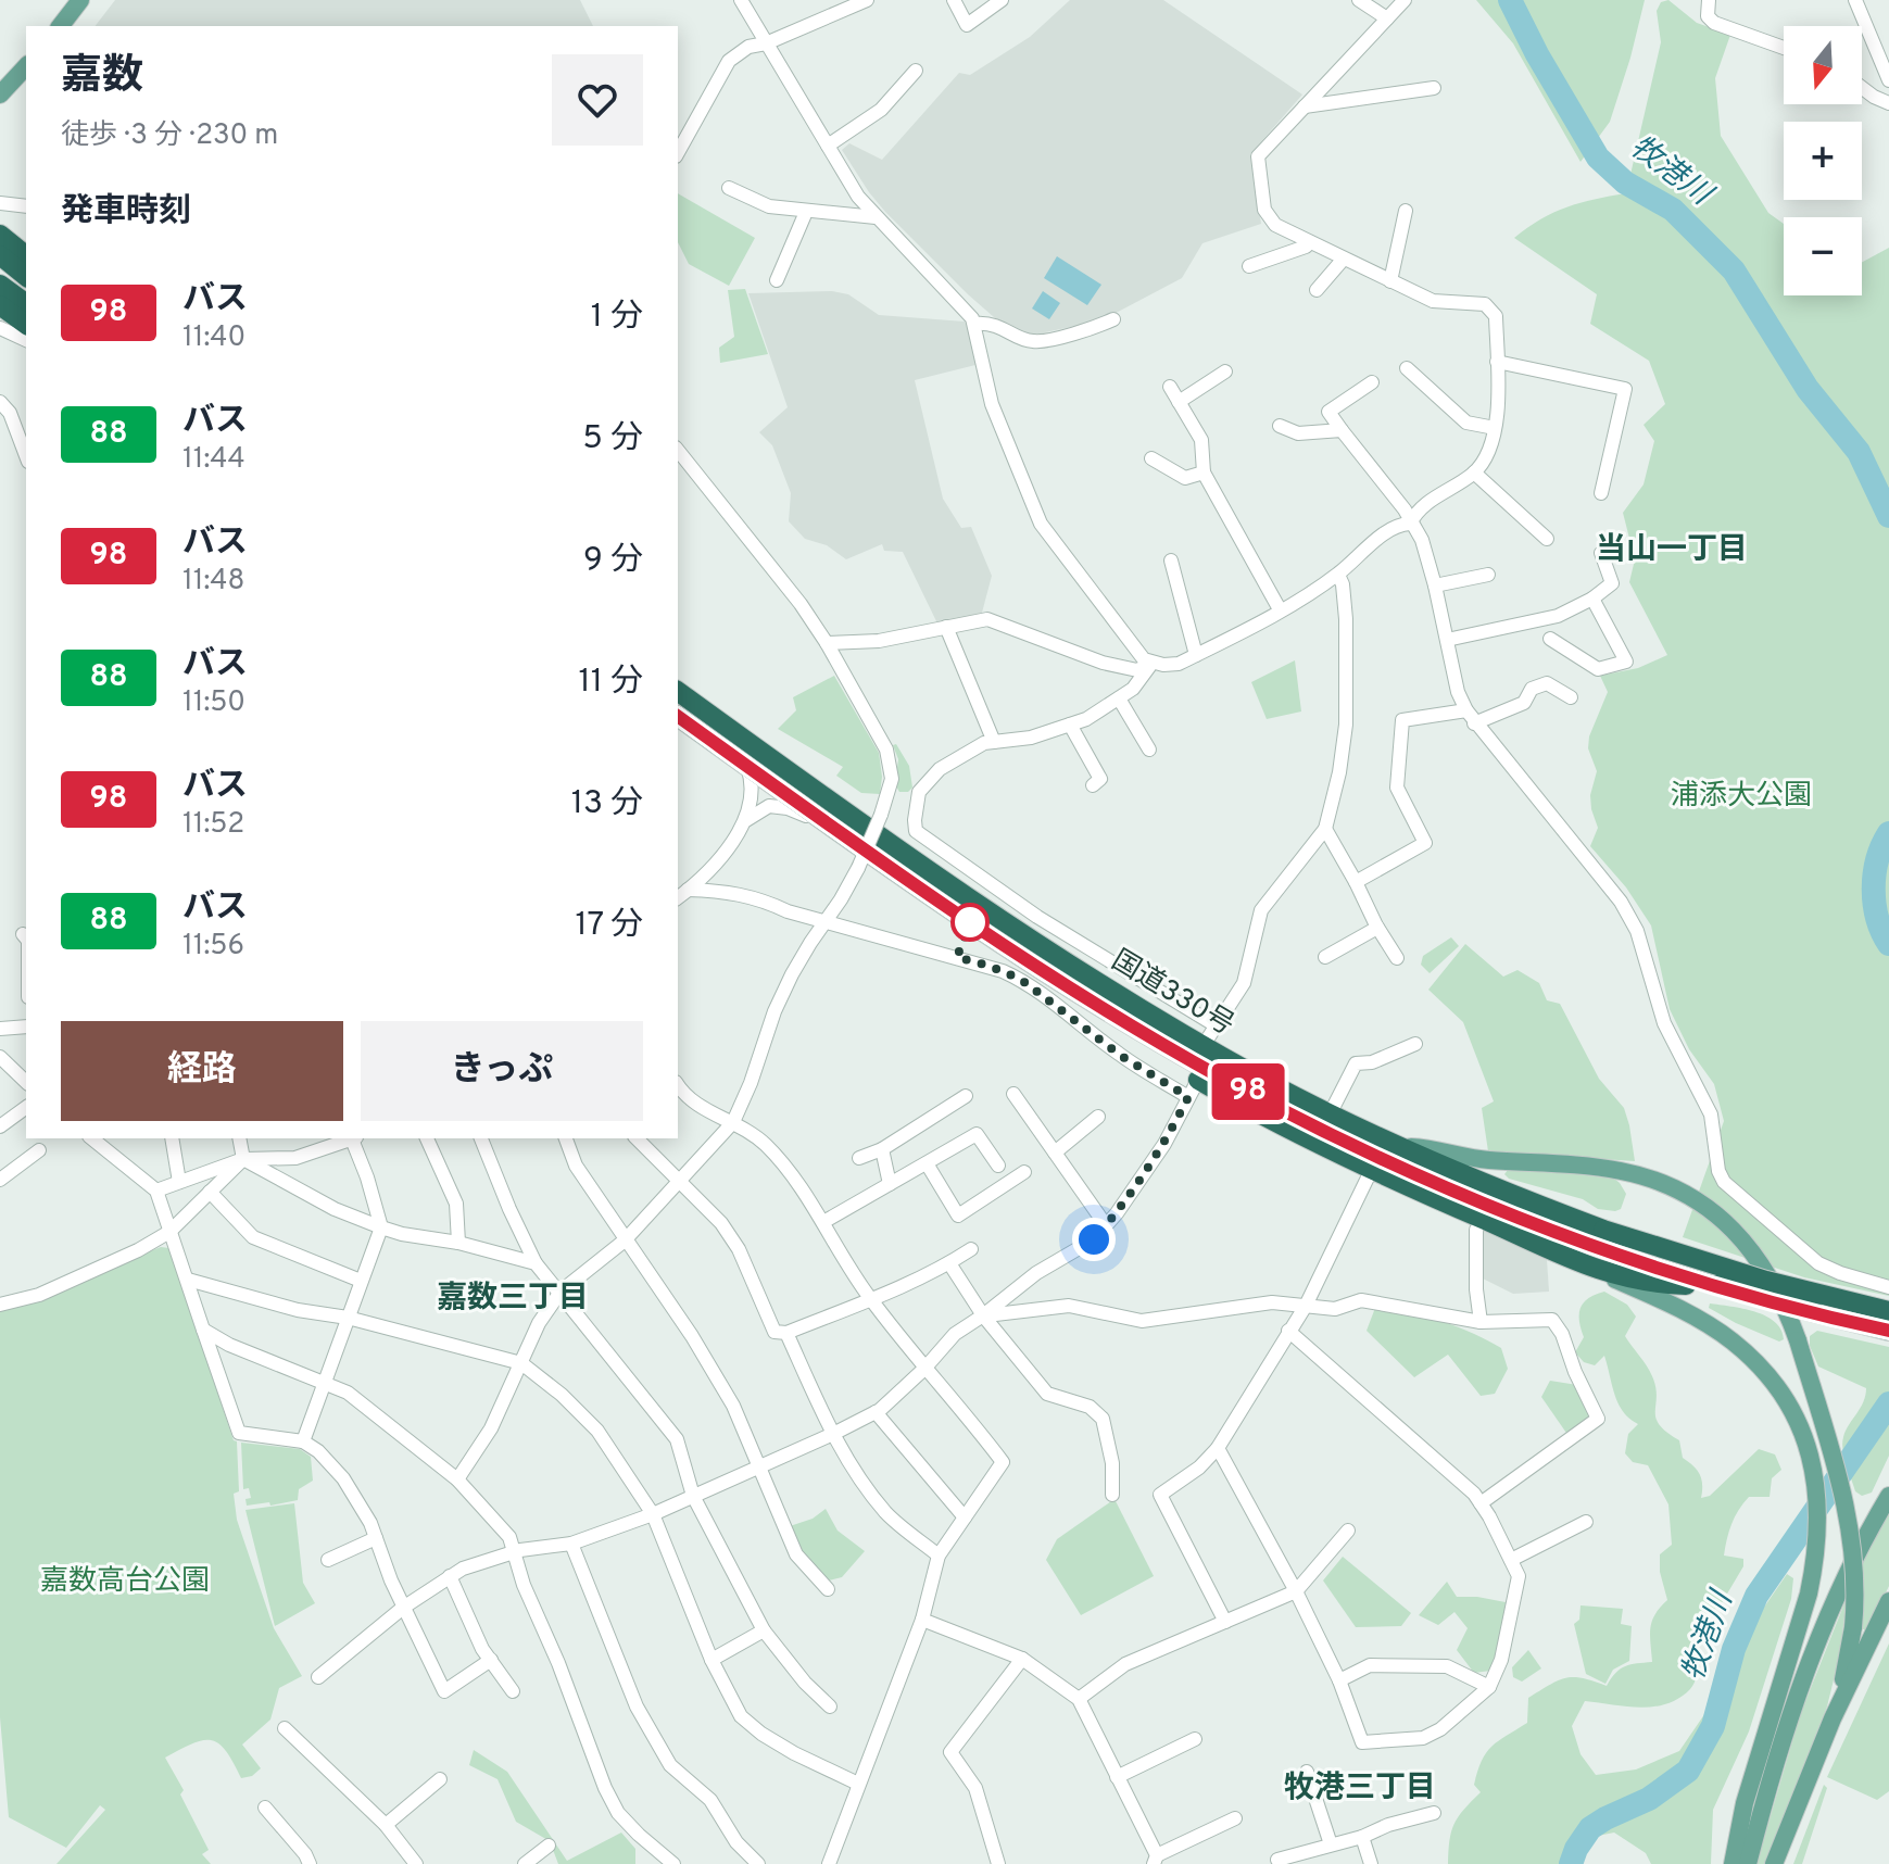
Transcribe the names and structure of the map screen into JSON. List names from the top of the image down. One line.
{"streets":{"highway":["国道330号"]},"districts":["当山一丁目","嘉数三丁目","牧港三丁目"],"water":["牧港川"],"parks":["浦添大公園","嘉数高台公園"],"lines":["bus line 98"],"north":"bottom","page":{"on_map":"98","map_buttons":["+","−"],"heading":[["嘉数","徒歩 · 3 分 · 230 m"],"発車時刻"],"list":[{"mark":"98","name":"バス","note":"11:40","value":"1 分"},{"mark":"88","name":"バス","note":"11:44","value":"5 分"},{"mark":"98","name":"バス","note":"11:48","value":"9 分"},{"mark":"88","name":"バス","note":"11:50","value":"11 分"},{"mark":"98","name":"バス","note":"11:52","value":"13 分"},{"mark":"88","name":"バス","note":"11:56","value":"17 分"}],"buttons":["経路","きっぷ"]}}
